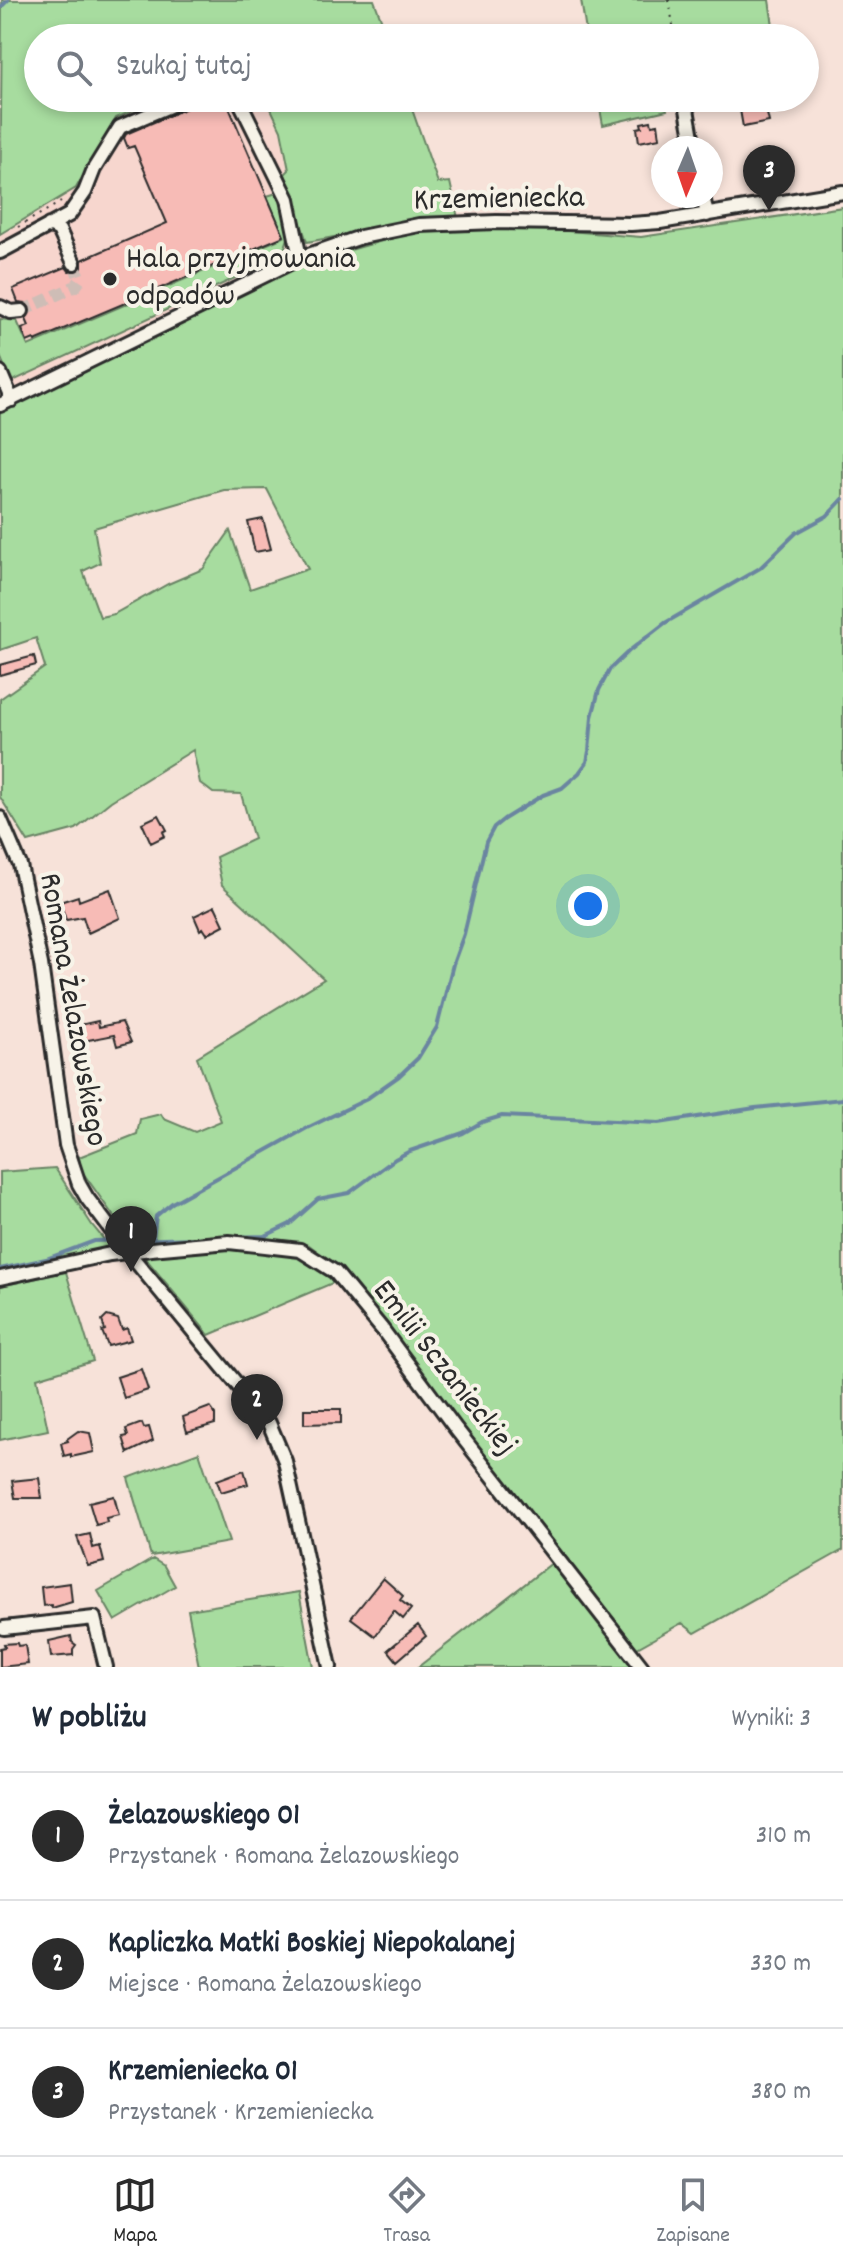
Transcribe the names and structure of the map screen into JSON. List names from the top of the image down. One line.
{"streets":{"street":["Krzemieniecka","Romana Żelazowskiego","Emilii Sczanieckiej"]},"crossings":[["Romana Żelazowskiego","Emilii Sczanieckiej"]],"places":["Hala przyjmowania odpadów"],"north":"bottom","page":{"search":"Szukaj tutaj","pins":["3","1","2"],"heading":["W pobliżu","Wyniki: 3"],"list":[{"mark":"1","name":"Żelazowskiego 01","note":"Przystanek · Romana Żelazowskiego","value":"310 m"},{"mark":"2","name":"Kapliczka Matki Boskiej Niepokalanej","note":"Miejsce · Romana Żelazowskiego","value":"330 m"},{"mark":"3","name":"Krzemieniecka 01","note":"Przystanek · Krzemieniecka","value":"380 m"}],"nav":["Mapa","Trasa","Zapisane"]}}
